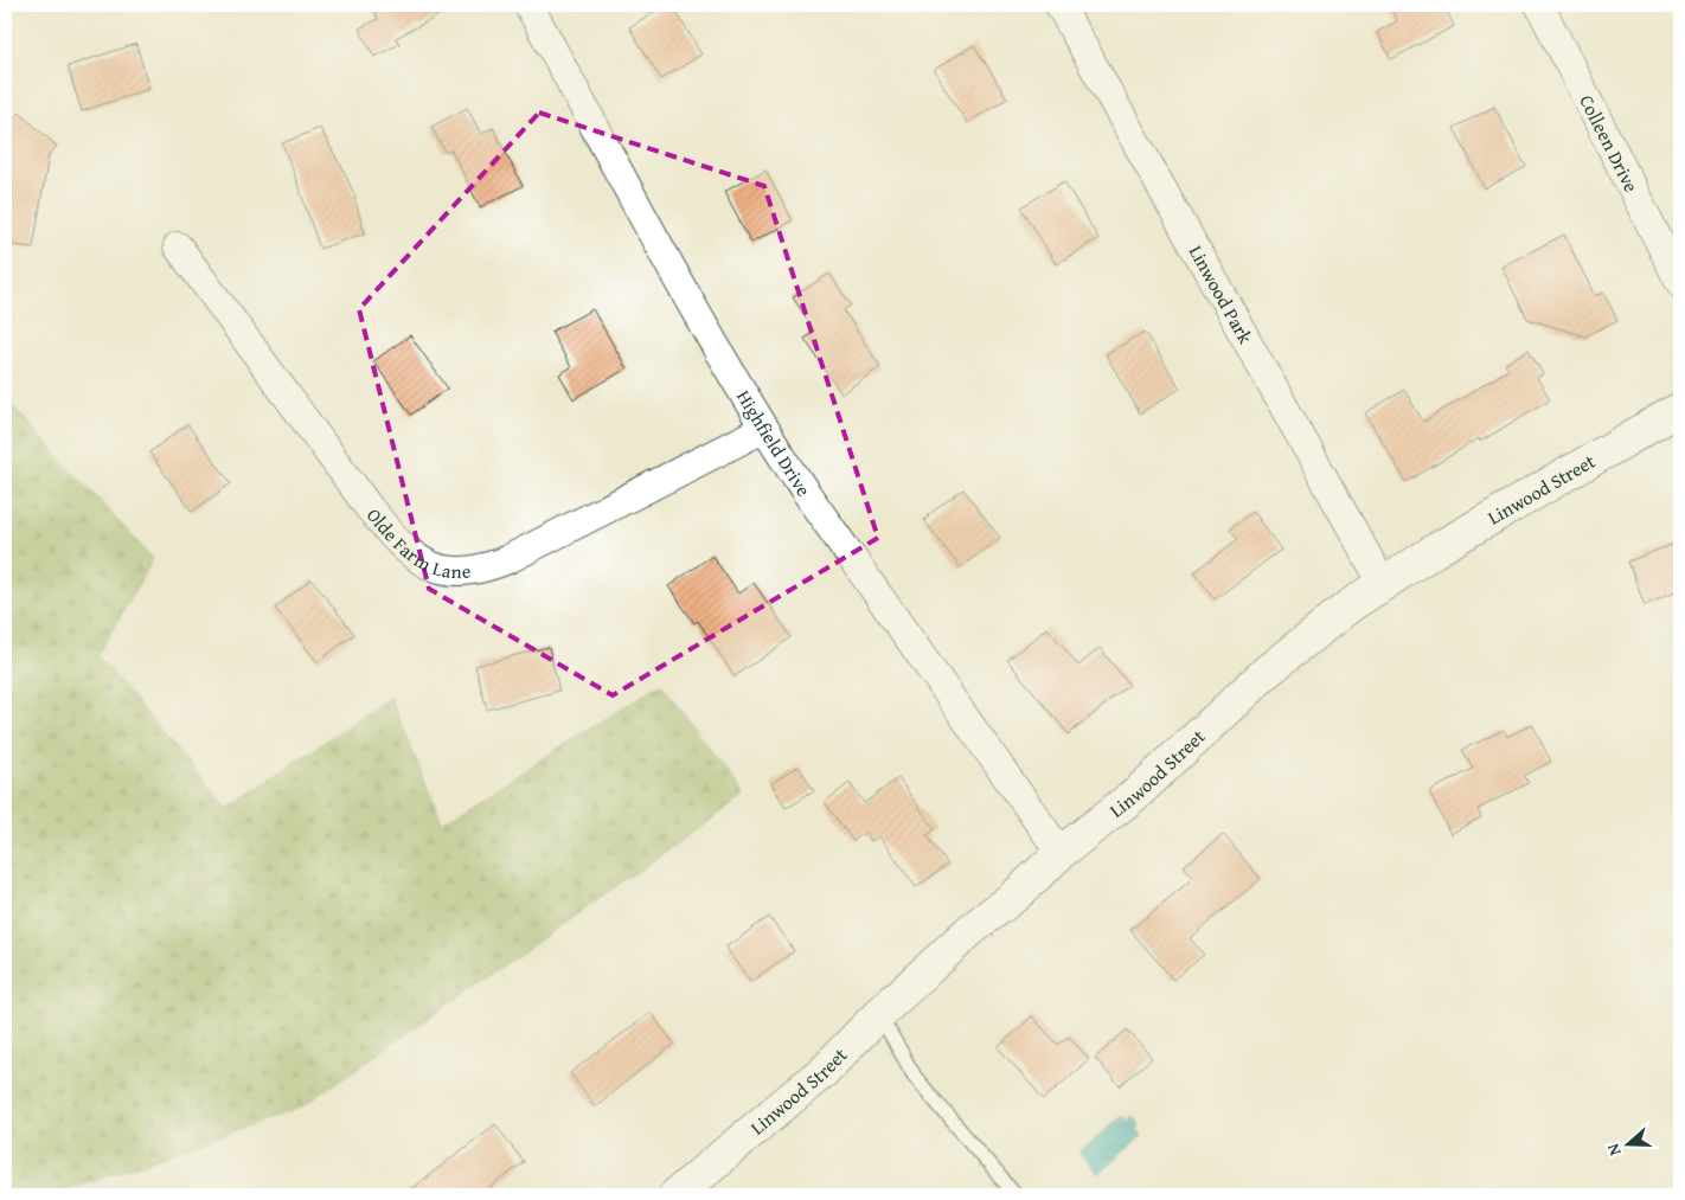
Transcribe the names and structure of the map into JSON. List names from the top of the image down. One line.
{"streets":{"street":["Colleen Drive","Linwood Park","Highfield Drive","Linwood Street","Olde Farm Lane"]},"crossings":[["Linwood Park","Linwood Street"],["Highfield Drive","Linwood Street"],["Highfield Drive","Olde Farm Lane"]],"north":"left"}
